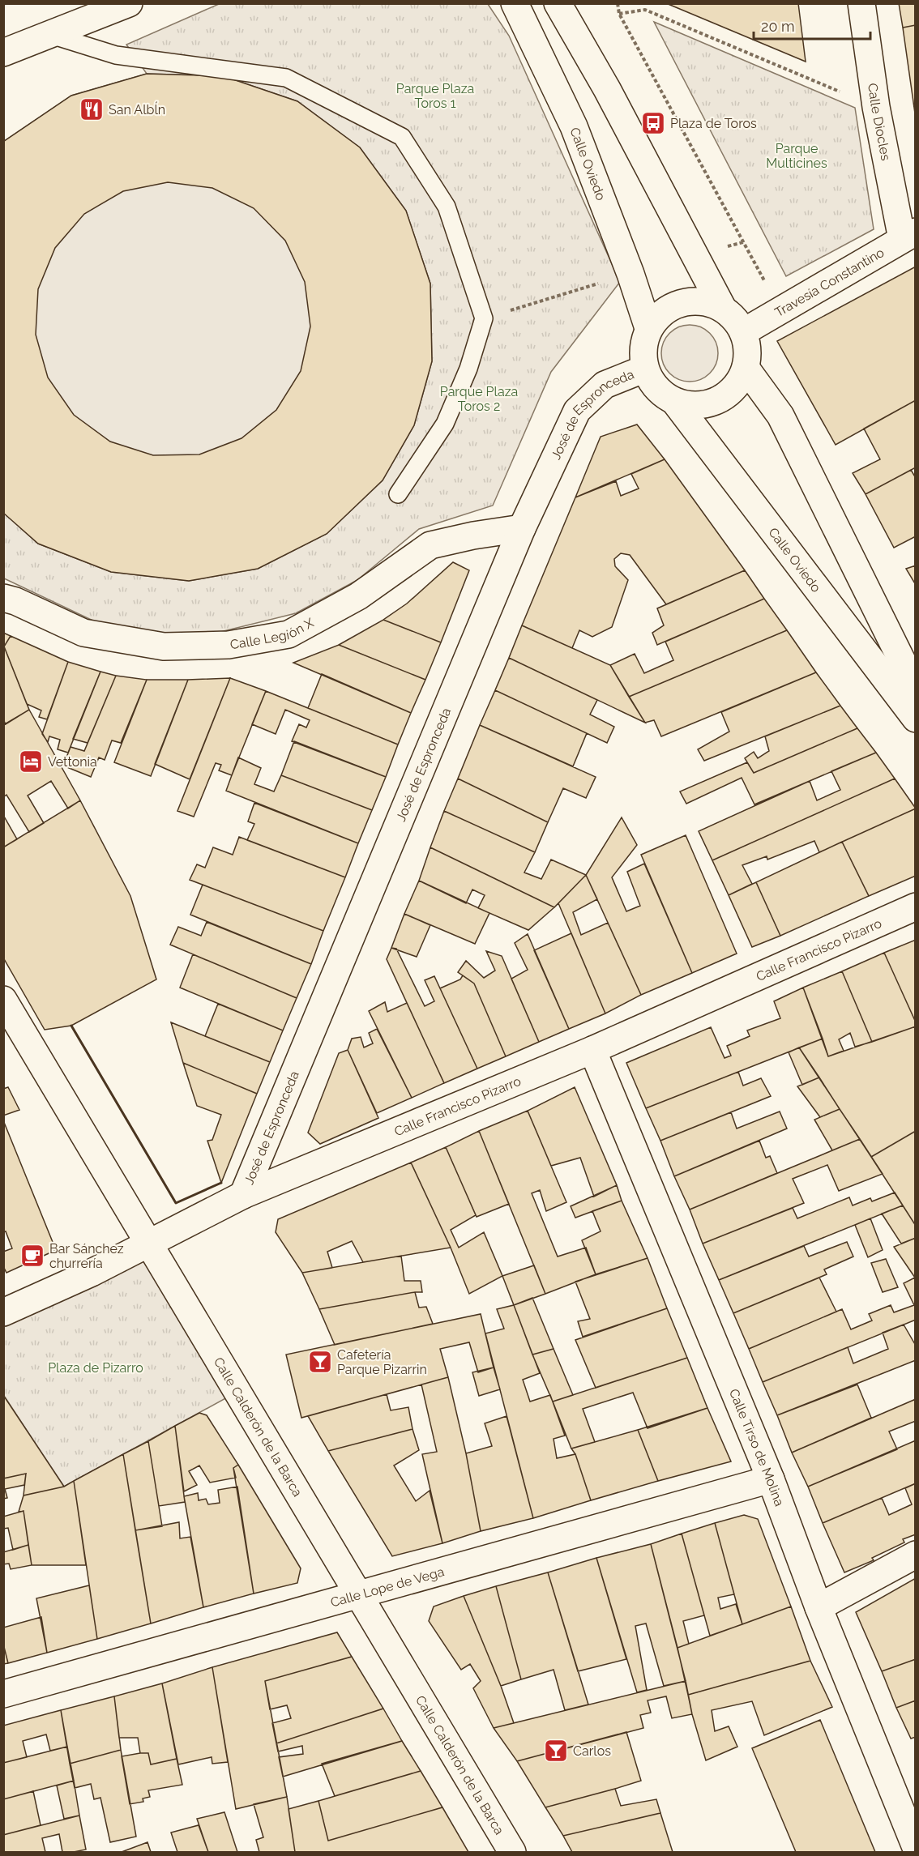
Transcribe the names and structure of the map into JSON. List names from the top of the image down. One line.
{"streets":{"street":["Calle Diocles","Calle Oviedo","Travesía Constantino","José de Espronceda","Calle Legión X","Calle Francisco Pizarro","Calle Calderón de la Barca","Calle Tirso de Molina","Calle Lope de Vega"]},"crossings":[["Calle Diocles","Travesía Constantino"],["Calle Oviedo","Travesía Constantino"],["Calle Oviedo","José de Espronceda"],["Travesía Constantino","José de Espronceda"],["José de Espronceda","Calle Legión X"],["José de Espronceda","Calle Francisco Pizarro"],["Calle Francisco Pizarro","Calle Calderón de la Barca"],["Calle Francisco Pizarro","Calle Tirso de Molina"],["Calle Calderón de la Barca","Calle Lope de Vega"],["Calle Tirso de Molina","Calle Lope de Vega"]],"parks":["Parque Plaza Toros 1","Parque Multicines","Parque Plaza Toros 2","Plaza de Pizarro"],"places":{"restaurant":["San Albĺn"],"bus stop":["Plaza de Toros"],"hotel":["Vettonia"],"cafe":["Bar Sánchez churrería"],"bar":["Cafetería Parque Pizarrin","Carlos"]},"scale_bar":"20 m"}
